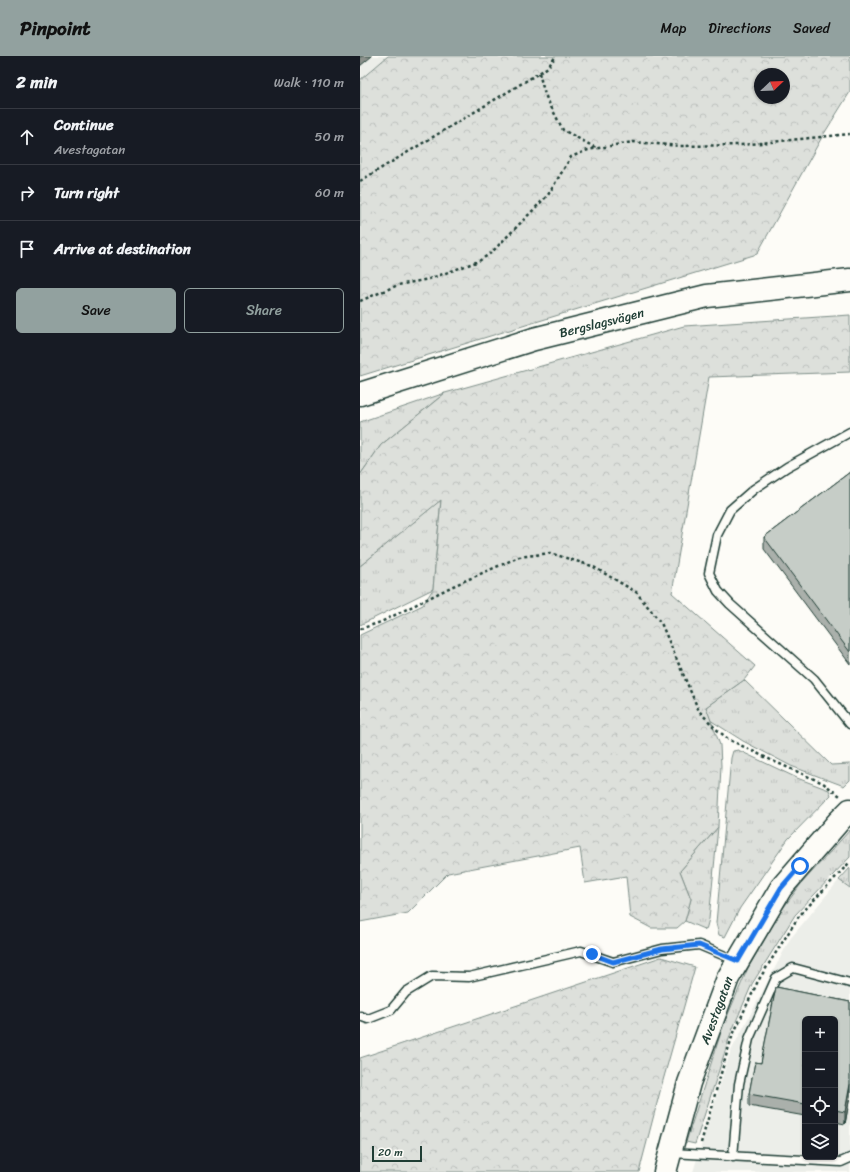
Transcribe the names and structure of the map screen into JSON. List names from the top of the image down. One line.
{"streets":{"main road":["Bergslagsvägen","Avestagatan"]},"scale_bar":"20 m","north":"top right","page":{"header":"Pinpoint","nav":["Map","Directions","Saved"],"heading":["2 min","Walk · 110 m"],"list":[["Continue","Avestagatan","50 m"],["Turn right","60 m"],"Arrive at destination"],"buttons":["Save","Share"],"map_buttons":["+","−"],"scale":"20 m"}}
